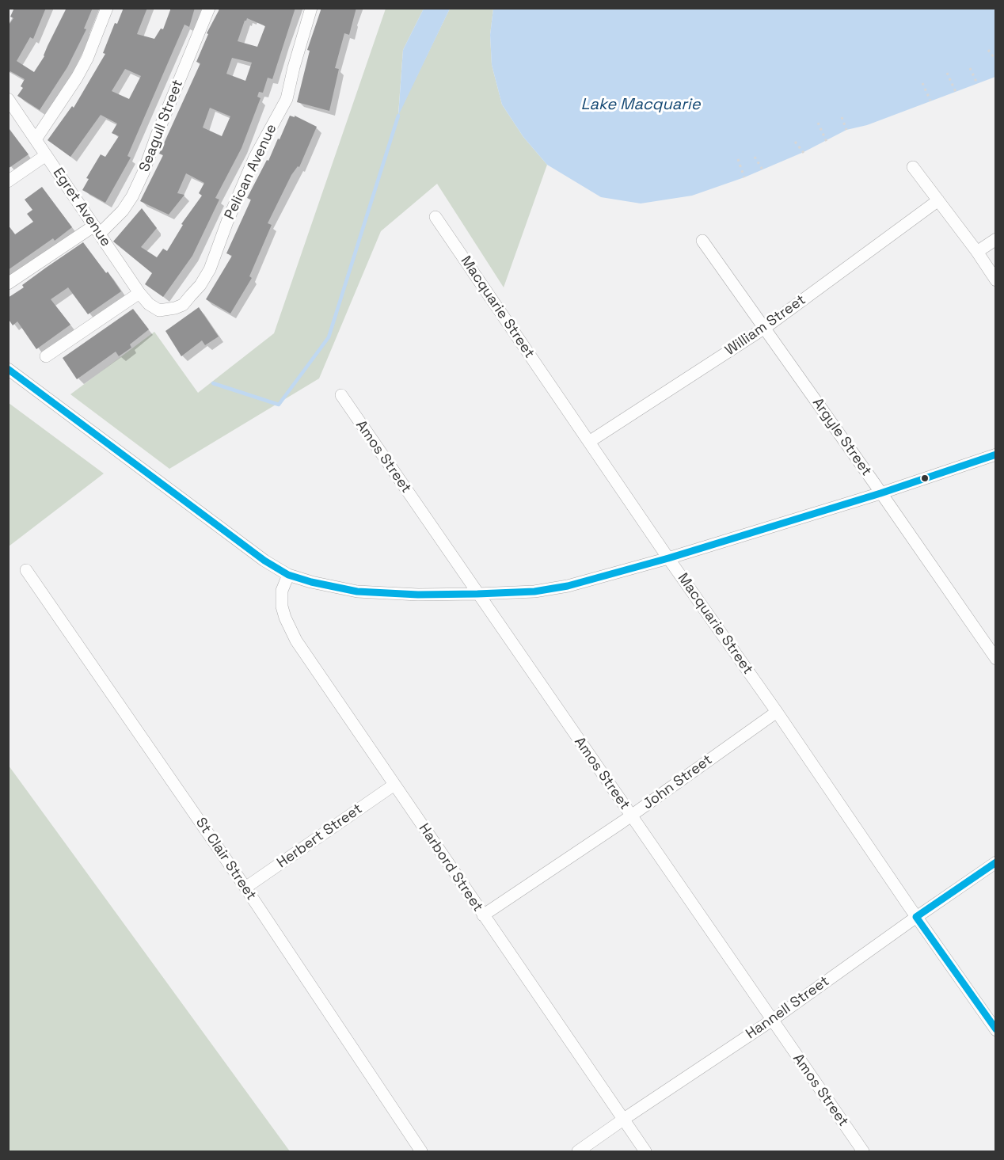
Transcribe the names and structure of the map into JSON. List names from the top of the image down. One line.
{"streets":{"street":["Seagull Street","Pelican Avenue","Egret Avenue","Macquarie Street","William Street","Argyle Street","Amos Street","John Street","Herbert Street","St Clair Street","Harbord Street","Hannell Street"]},"crossings":[["Seagull Street","Egret Avenue"],["Pelican Avenue","Egret Avenue"],["Macquarie Street","William Street"],["Macquarie Street","John Street"],["Macquarie Street","Hannell Street"],["William Street","Argyle Street"],["Amos Street","John Street"],["Amos Street","Hannell Street"],["John Street","Harbord Street"],["Herbert Street","St Clair Street"],["Herbert Street","Harbord Street"],["Harbord Street","Hannell Street"]],"water":["Lake Macquarie"]}
